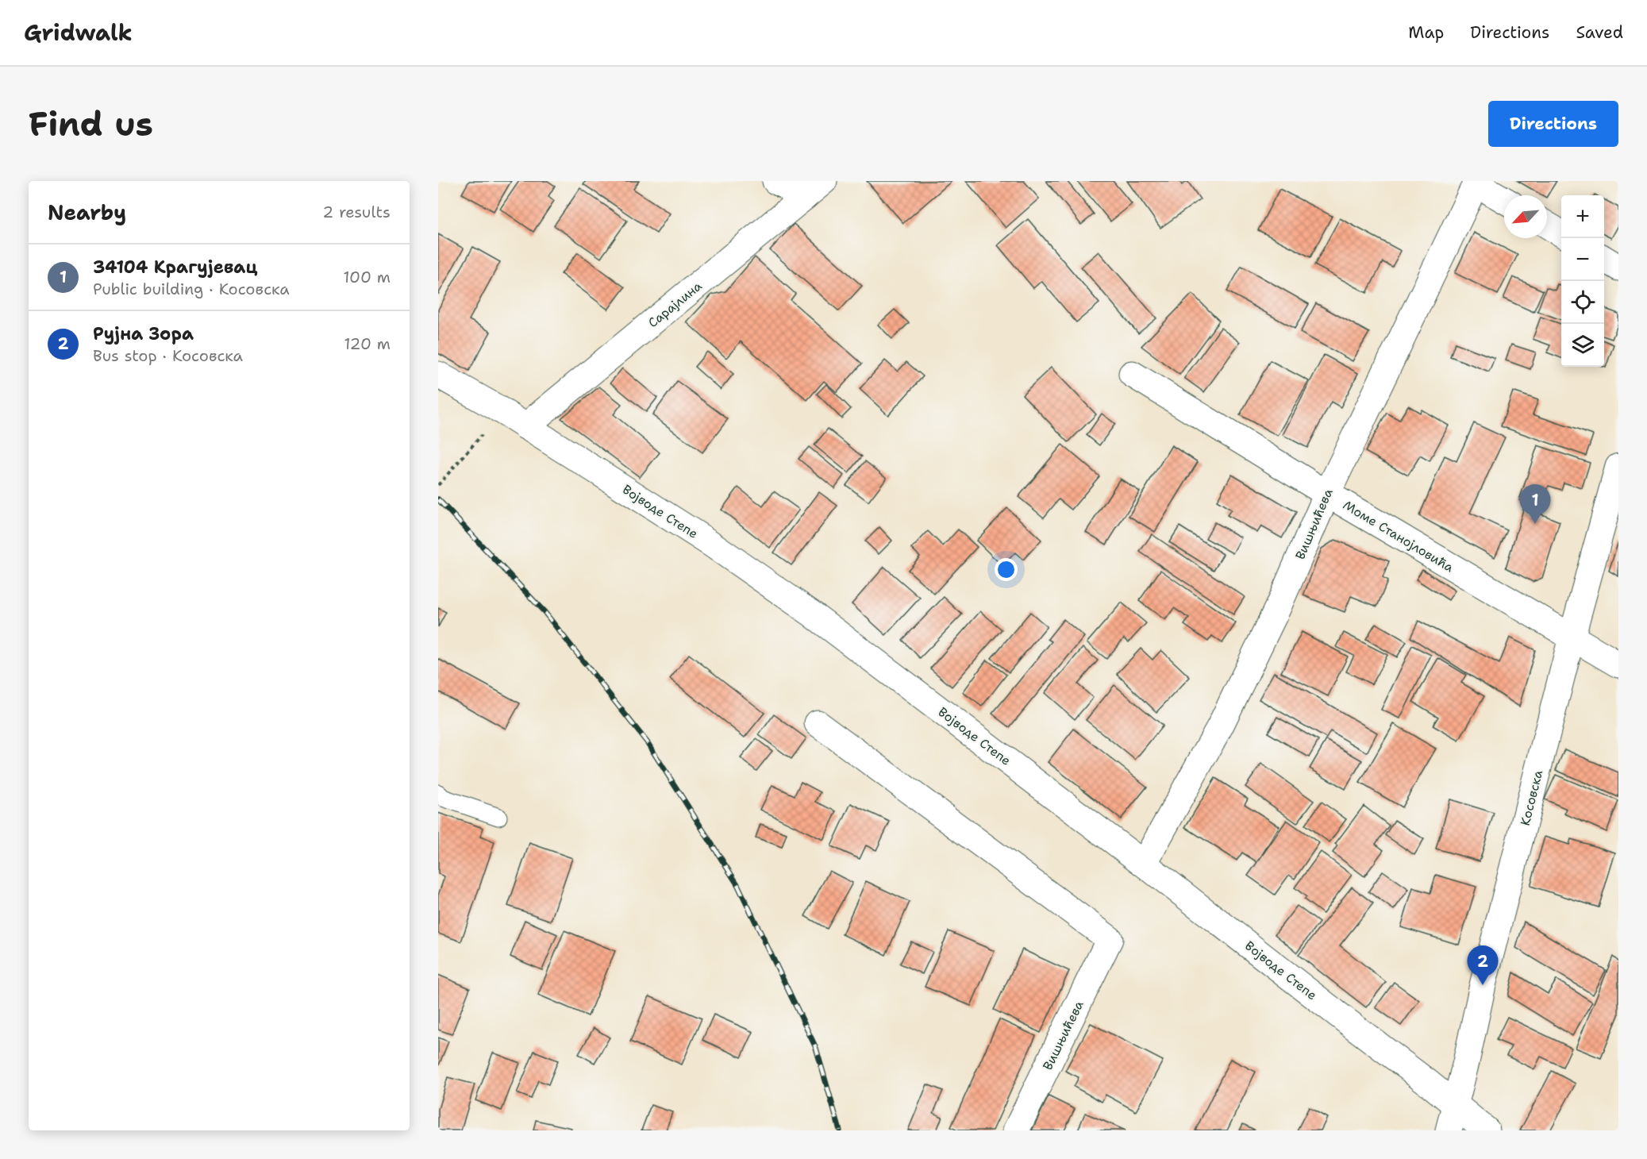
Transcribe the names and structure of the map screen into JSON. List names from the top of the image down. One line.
{"streets":{"street":["Сарајлина","Војводе Степе","Вишњићева","Моме Станојловића","Косовска"]},"crossings":[["Сарајлина","Војводе Степе"],["Војводе Степе","Вишњићева"],["Војводе Степе","Косовска"],["Вишњићева","Моме Станојловића"],["Моме Станојловића","Косовска"]],"north":"bottom left","page":{"header":"Gridwalk","nav":["Map","Directions","Saved"],"buttons":"Directions","title":"Find us","heading":["Nearby","2 results"],"map_buttons":["+","−"],"list":[{"mark":"1","name":"34104 Крагујевац","note":"Public building · Косовска","value":"100 m"},{"mark":"2","name":"Рујна Зора","note":"Bus stop · Косовска","value":"120 m"}],"pins":["1","2"]}}
